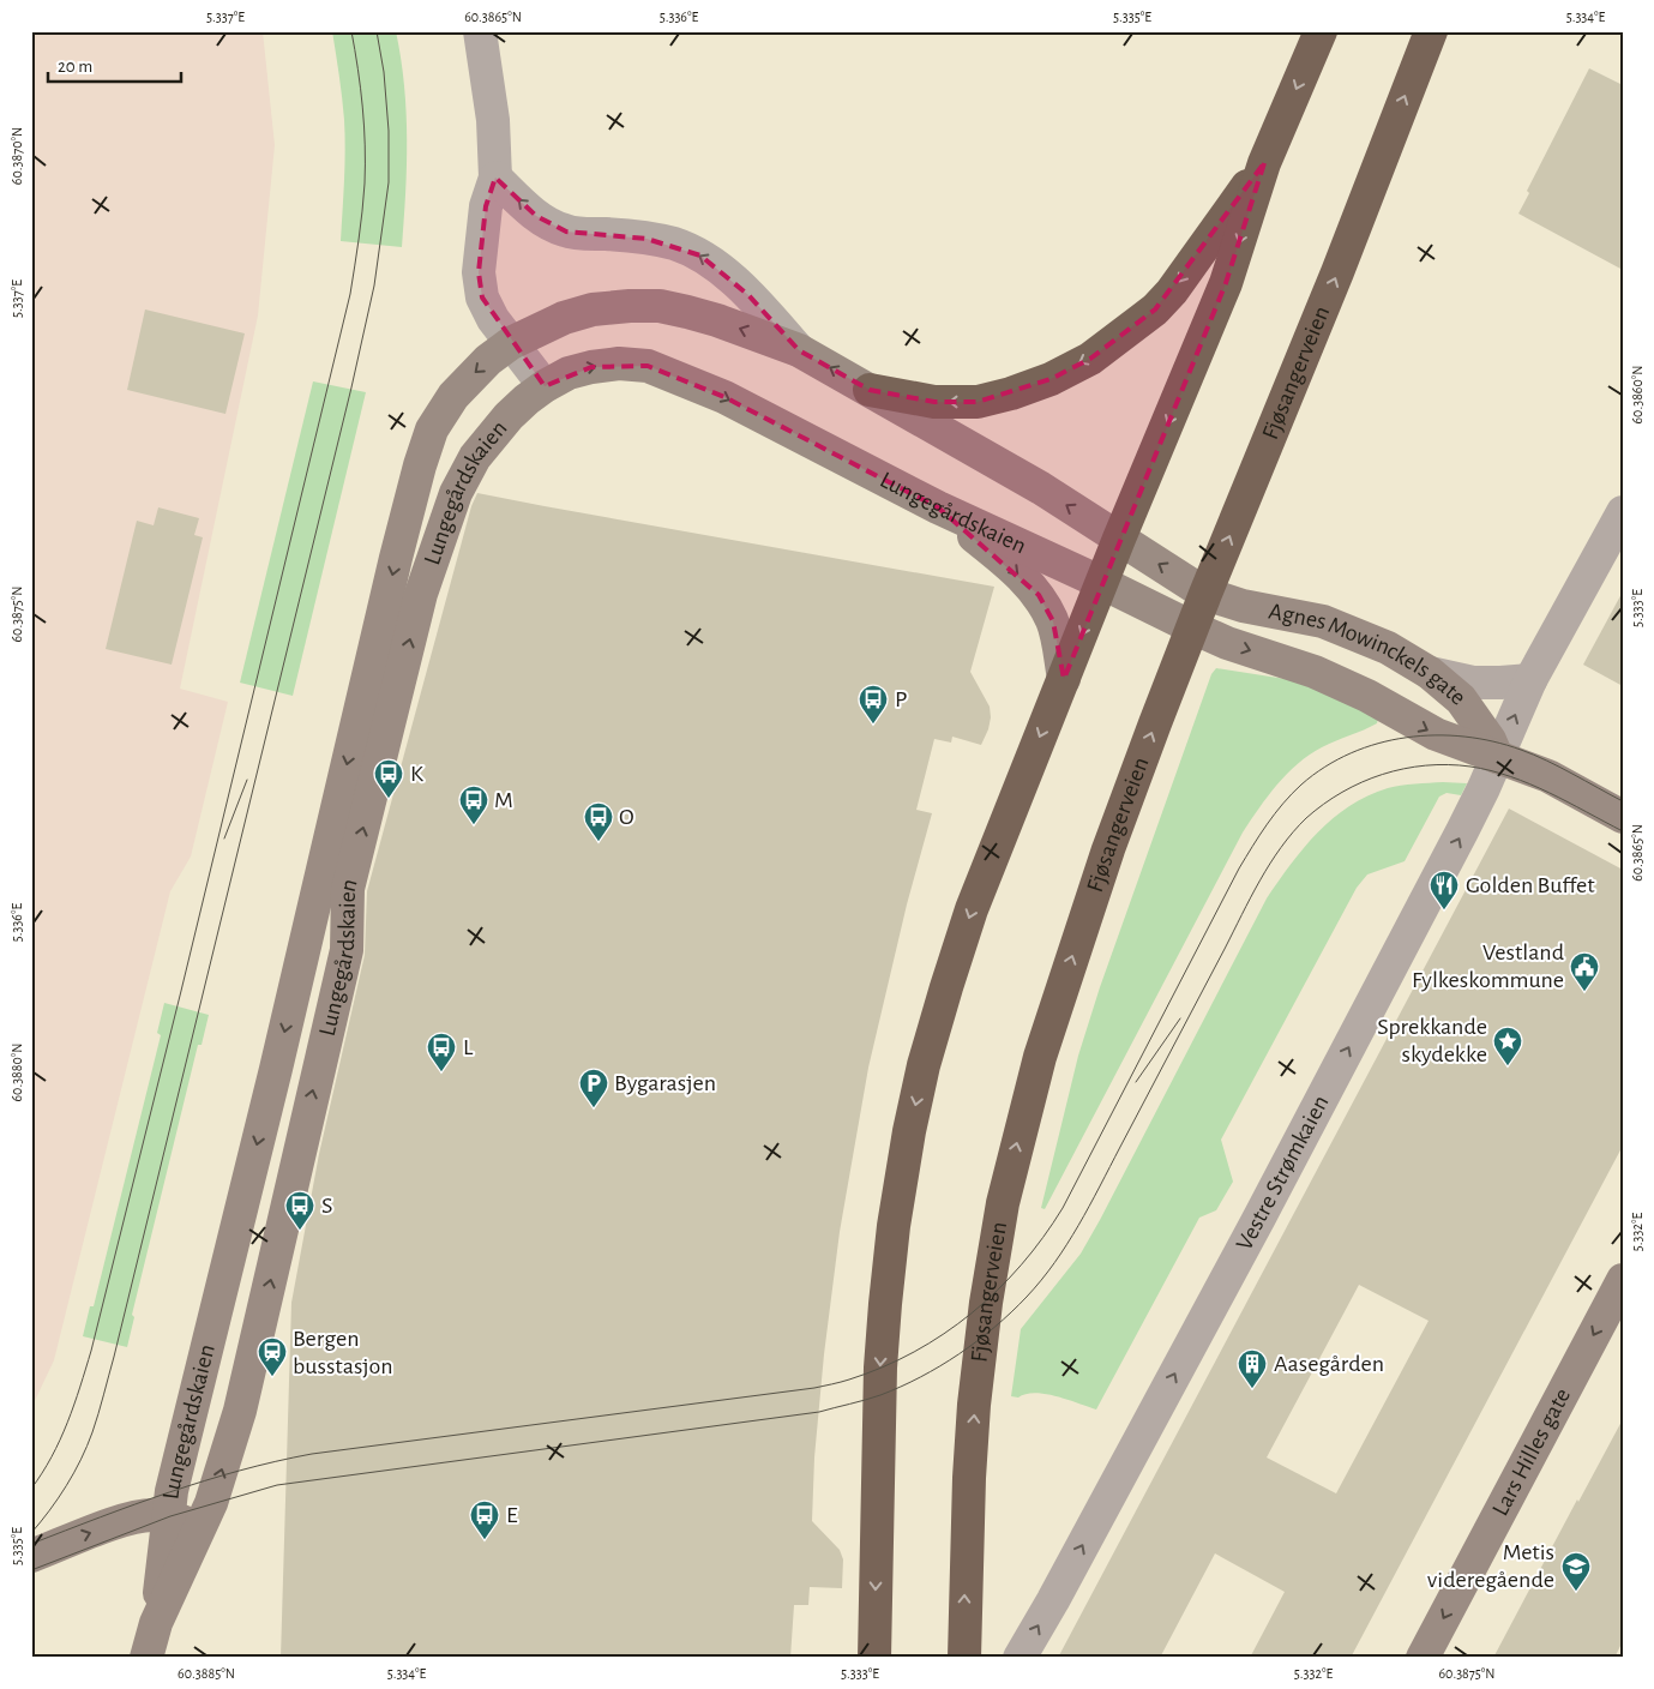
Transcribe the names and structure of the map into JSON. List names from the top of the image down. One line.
{"streets":{"highway":["Fjøsangerveien"],"main road":["Lungegårdskaien","Agnes Mowinckels gate","Lars Hilles gate"],"street":["Vestre Strømkaien"]},"crossings":[["Fjøsangerveien","Lungegårdskaien"],["Fjøsangerveien","Agnes Mowinckels gate"],["Lungegårdskaien","Agnes Mowinckels gate"],["Agnes Mowinckels gate","Vestre Strømkaien"]],"one_way":["Vestre Strømkaien","Lars Hilles gate"],"places":{"bus stop":["P","K","M","O","L","S","E"],"restaurant":["Golden Buffet"],"public building":["Vestland Fylkeskommune"],"place":["Sprekkande skydekke"],"parking":["Bygarasjen"],"station":["Bergen busstasjon"],"building":["Aasegården"],"school or university":["Metis videregående"]},"scale_bar":"20 m","coordinates":["5.337°E","60.3865°N","5.336°E","5.335°E","5.334°E","60.3870°N","60.3860°N","5.333°E","60.3875°N","60.3880°N","5.332°E","60.3885°N"]}
